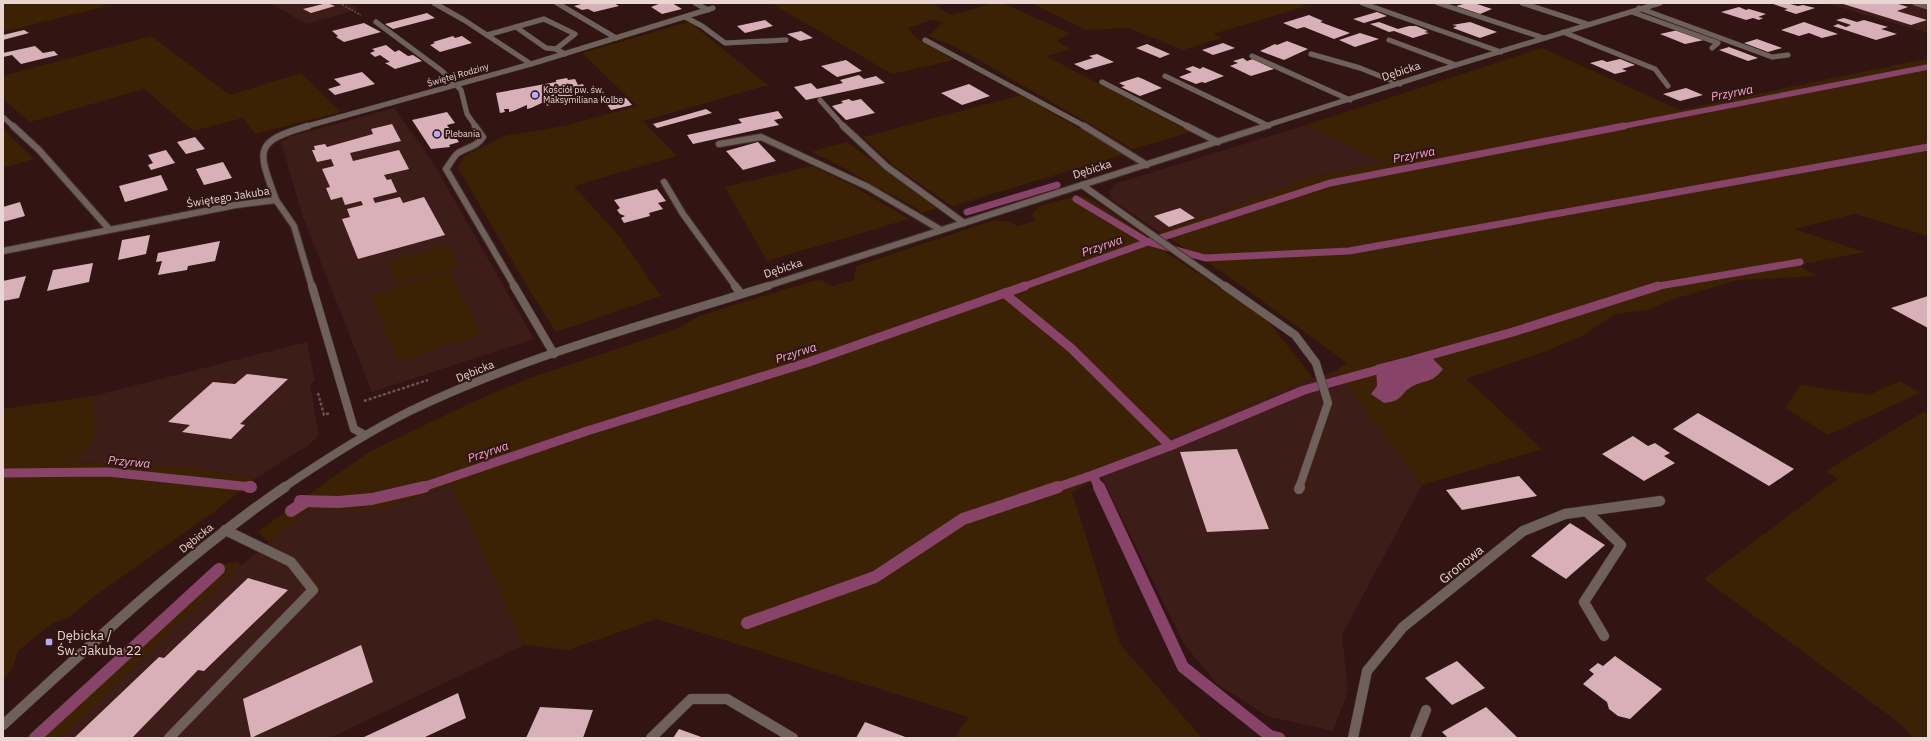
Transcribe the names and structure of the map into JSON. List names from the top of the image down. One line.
{"streets":{"street":["Dębicka","Świętej Rodziny","Świętego Jakuba","Gronowa"]},"crossings":[["Dębicka","Świętego Jakuba"],["Świętej Rodziny","Świętego Jakuba"]],"water":["Przyrwa"],"places":{"other":["Kościół pw. św. Maksymiliana Kolbe","Plebania"],"transit":["Dębicka / Św. Jakuba 22"]}}
